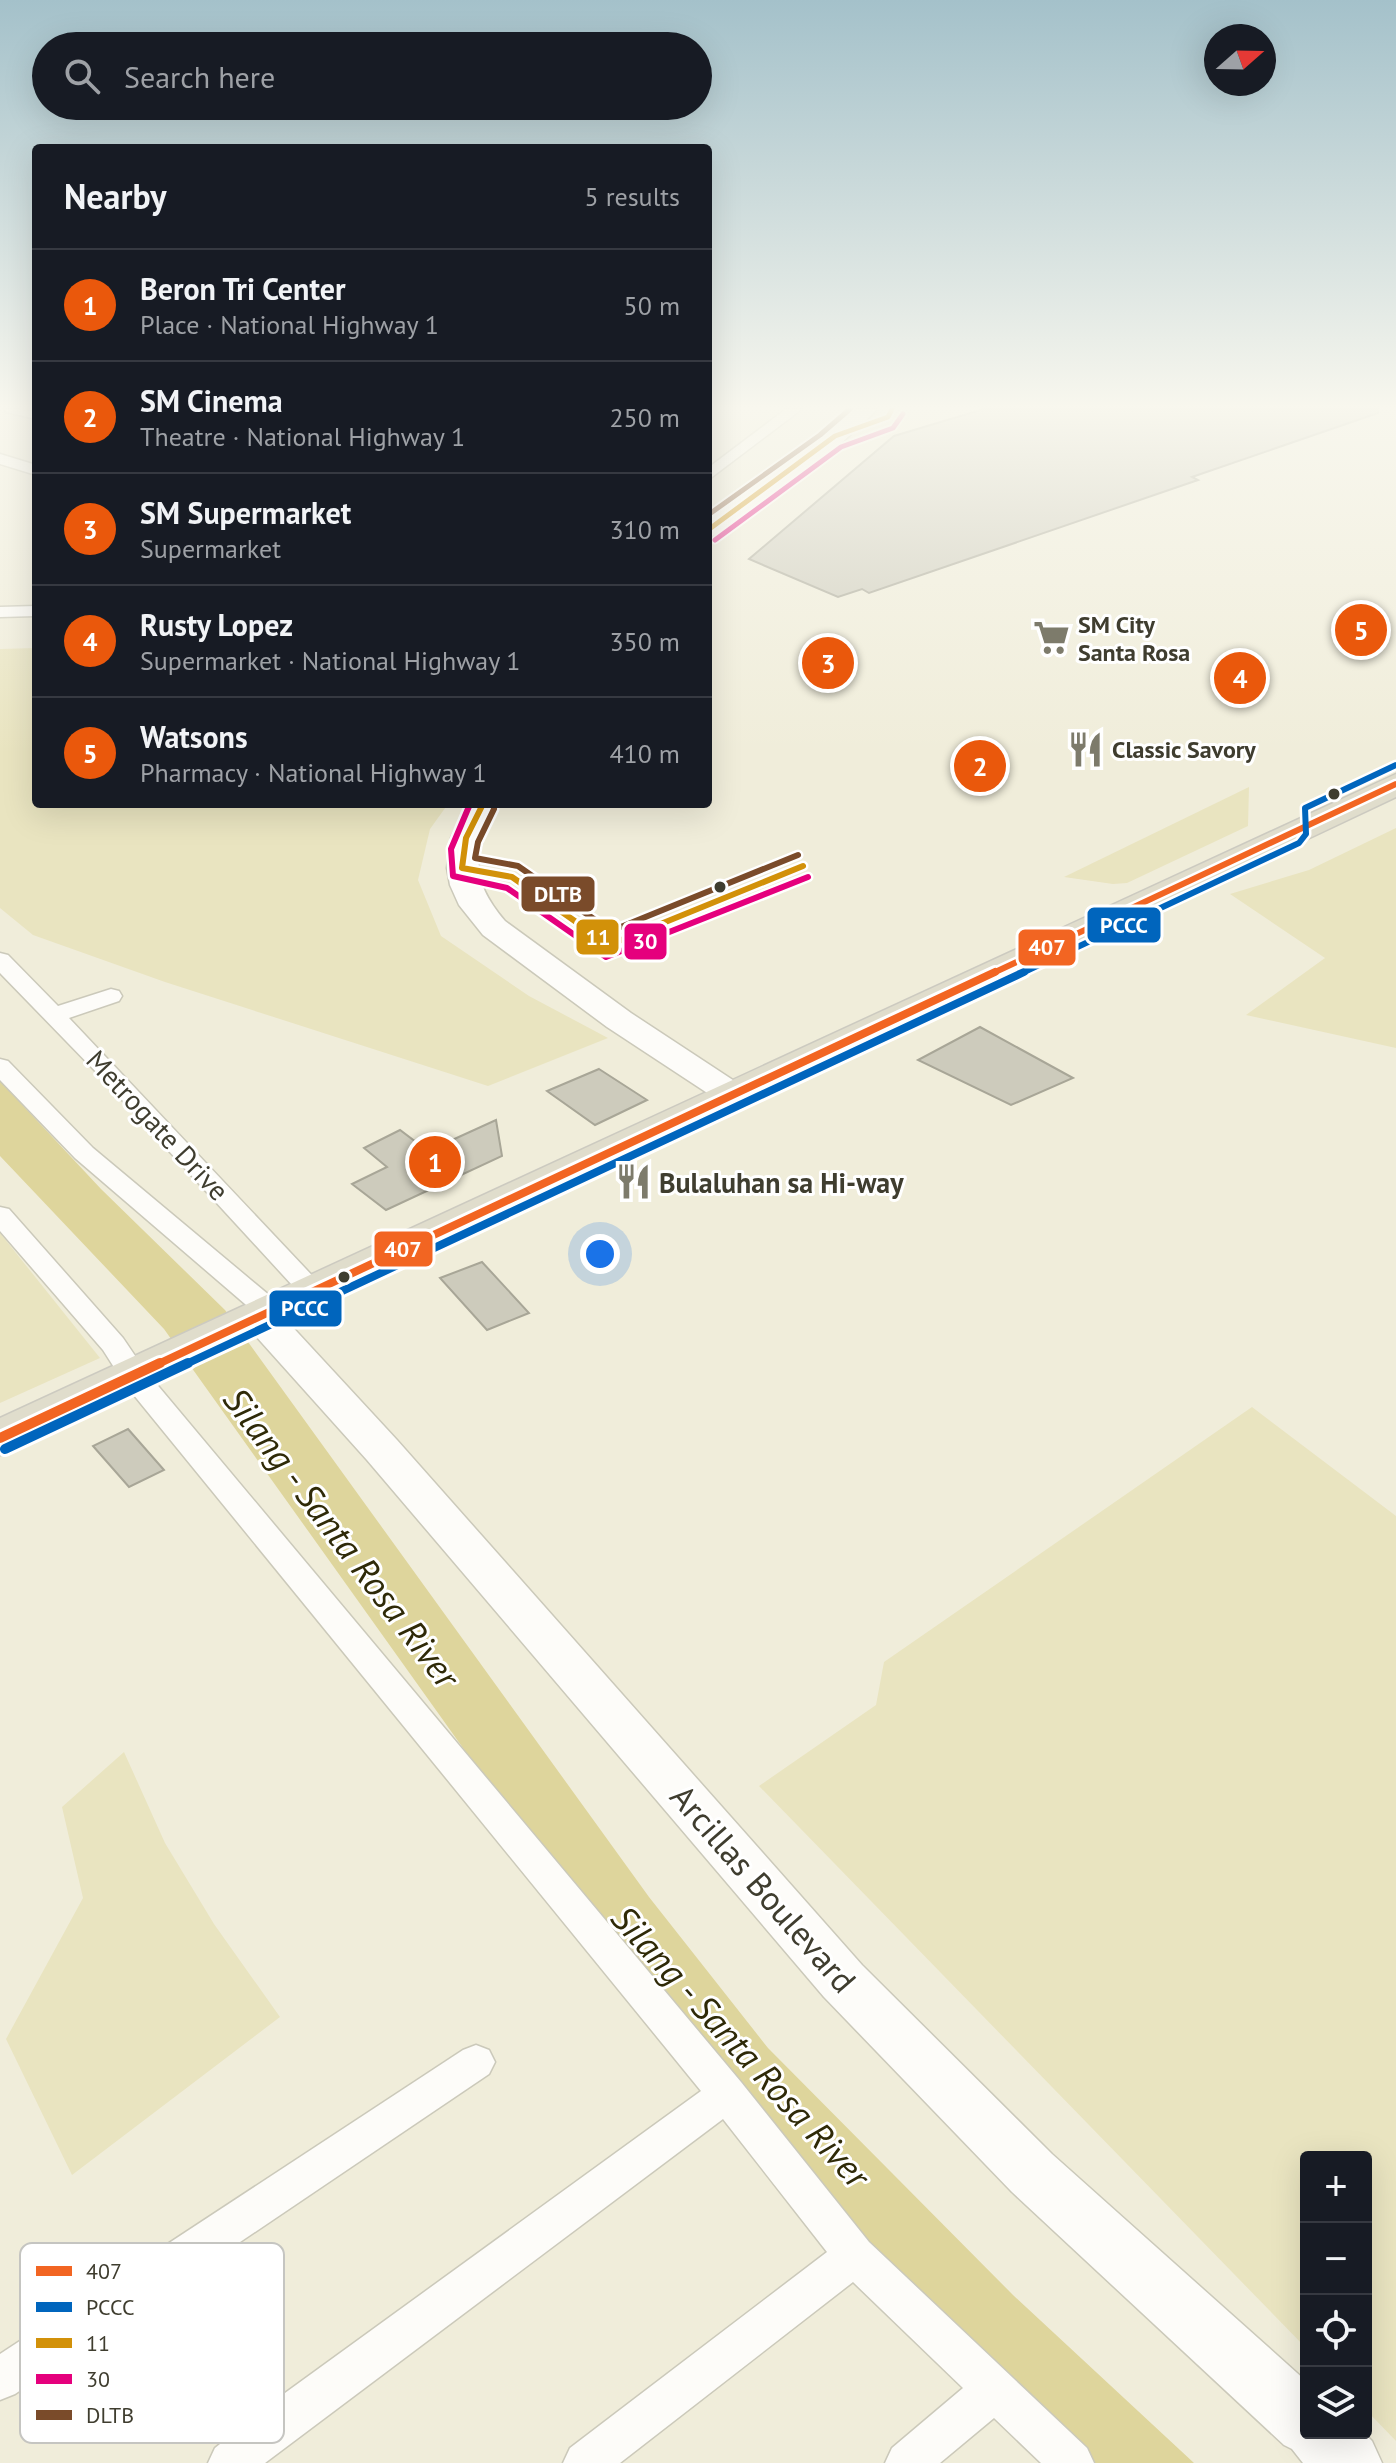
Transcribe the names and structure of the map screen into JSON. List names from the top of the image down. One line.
{"streets":{"main road":["Arcillas Boulevard"],"street":["Metrogate Drive"]},"crossings":[["Metrogate Drive","Arcillas Boulevard"]],"water":["Silang - Santa Rosa River"],"places":{"supermarket":["SM City Santa Rosa"],"restaurant":["Classic Savory","Bulaluhan sa Hi-way"]},"lines":["transit line 11","transit line 30","transit line PCCC","transit line 407","transit line DLTB"],"legend":["407","PCCC","11","30","DLTB"],"north":"right","page":{"search":"Search here","heading":["Nearby","5 results"],"list":[{"mark":"1","name":"Beron Tri Center","note":"Place · National Highway 1","value":"50 m"},{"mark":"2","name":"SM Cinema","note":"Theatre · National Highway 1","value":"250 m"},{"mark":"3","name":"SM Supermarket","note":"Supermarket","value":"310 m"},{"mark":"4","name":"Rusty Lopez","note":"Supermarket · National Highway 1","value":"350 m"},{"mark":"5","name":"Watsons","note":"Pharmacy · National Highway 1","value":"410 m"}],"pins":["5","3","4","2","1"],"map_buttons":["+","−"]}}
